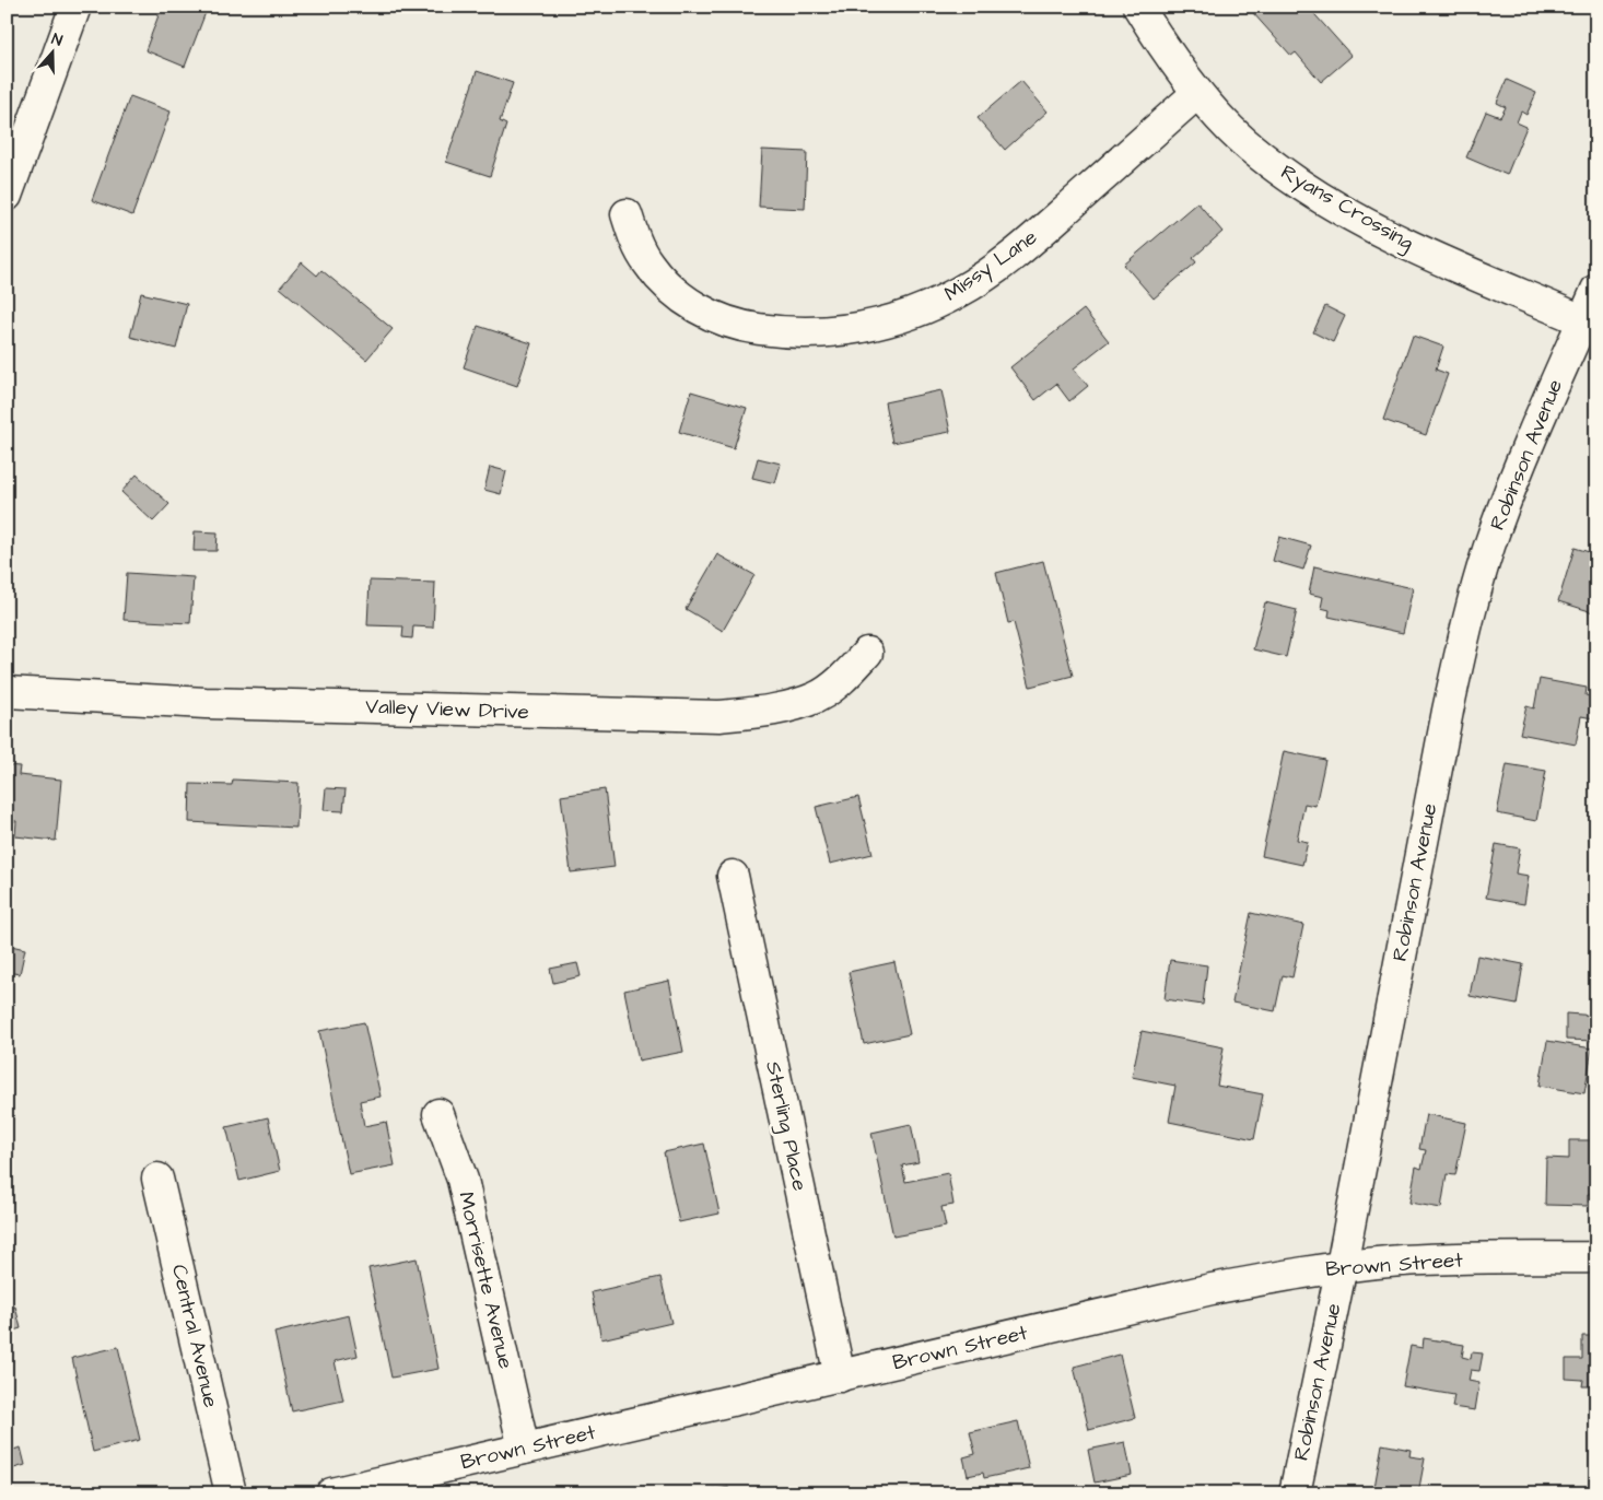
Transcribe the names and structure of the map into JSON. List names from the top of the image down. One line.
{"streets":{"street":["Ryans Crossing","Missy Lane","Robinson Avenue","Valley View Drive","Sterling Place","Brown Street","Morrisette Avenue","Central Avenue"]},"crossings":[["Ryans Crossing","Missy Lane"],["Ryans Crossing","Robinson Avenue"],["Robinson Avenue","Brown Street"],["Sterling Place","Brown Street"],["Brown Street","Morrisette Avenue"]],"north":"top"}
